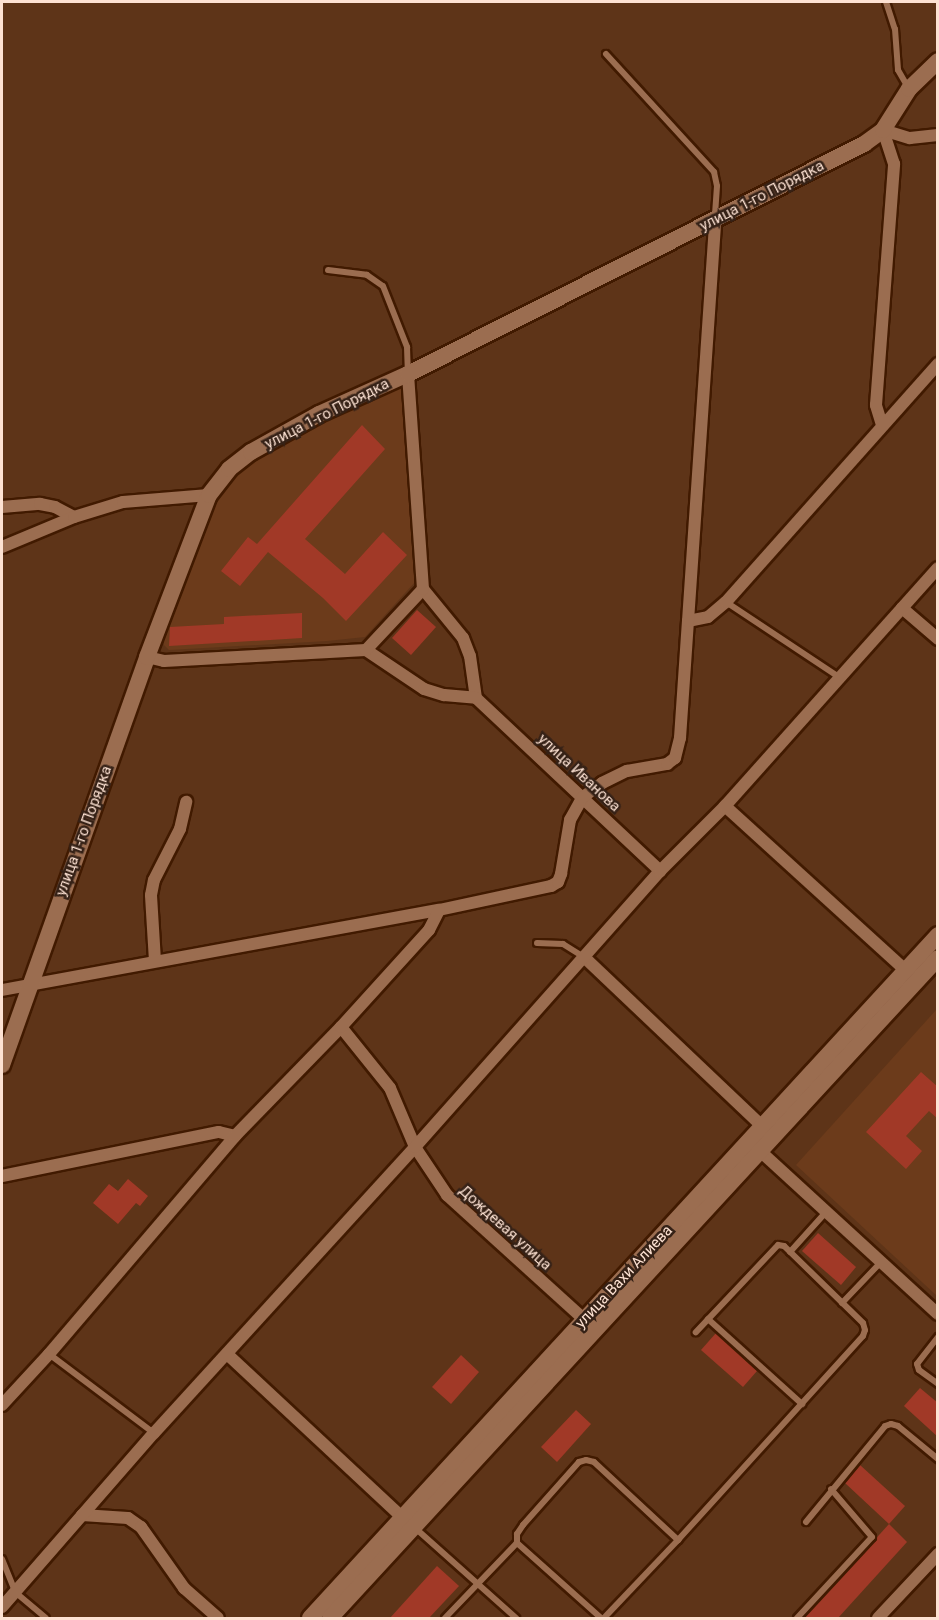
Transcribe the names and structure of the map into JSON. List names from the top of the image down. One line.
{"streets":{"main road":["улица 1-го Порядка","улица Вахи Алиева"],"street":["улица Иванова","Дождевая улица"]},"crossings":[["Дождевая улица","улица Вахи Алиева"]]}
